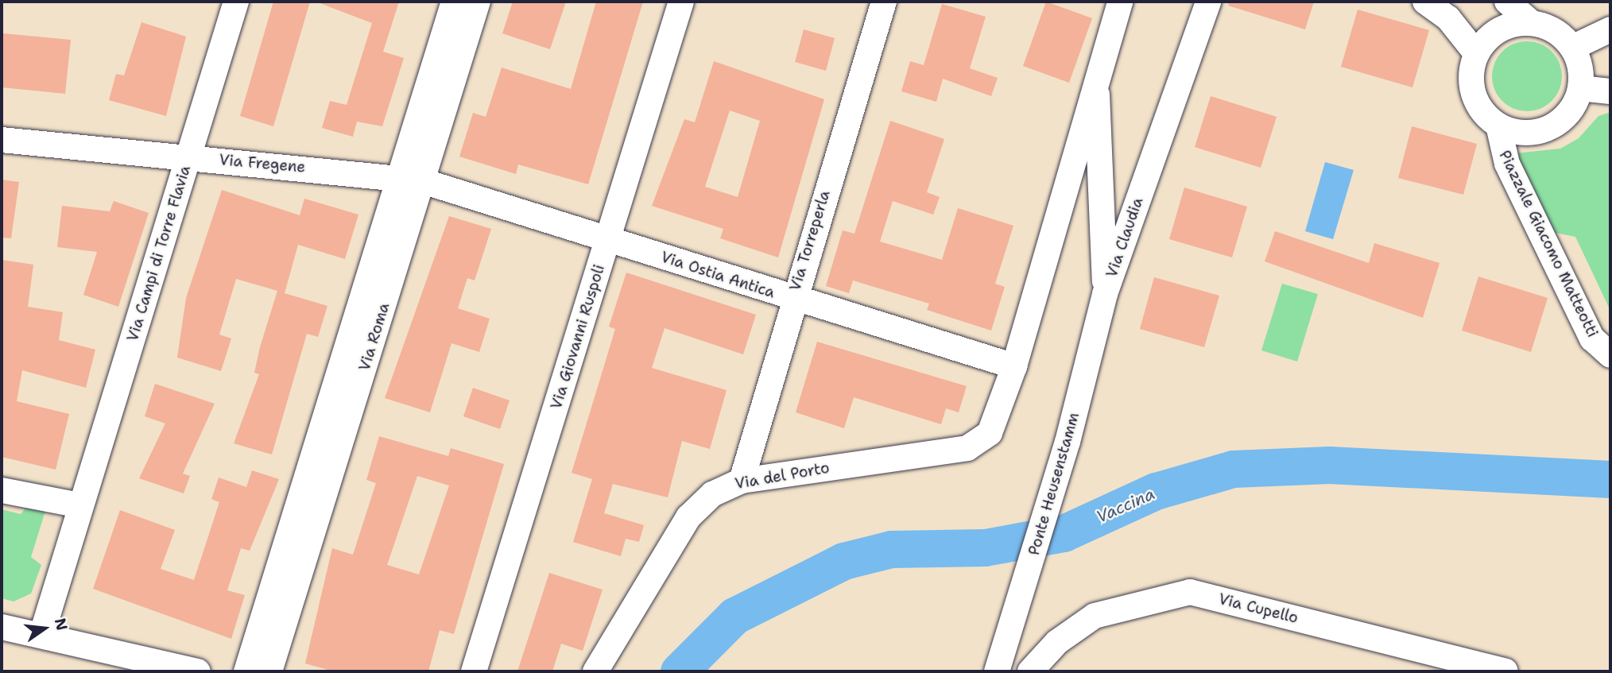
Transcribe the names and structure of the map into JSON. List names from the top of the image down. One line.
{"streets":{"street":["Via Fregene","Via Claudia","Via Torreperla","Piazzale Giacomo Matteotti","Via Campi di Torre Flavia","Via Ostia Antica","Via Roma","Via Giovanni Ruspoli","Via del Porto","Ponte Heusenstamm","Via Cupello"]},"crossings":[["Via Fregene","Via Campi di Torre Flavia"],["Via Fregene","Via Ostia Antica"],["Via Fregene","Via Roma"],["Via Claudia","Via Ostia Antica"],["Via Claudia","Via del Porto"],["Via Claudia","Ponte Heusenstamm"],["Via Torreperla","Via Ostia Antica"],["Via Torreperla","Via del Porto"],["Via Ostia Antica","Via Roma"],["Via Ostia Antica","Via Giovanni Ruspoli"],["Via Ostia Antica","Via del Porto"]],"water":["Vaccina"],"north":"right"}
